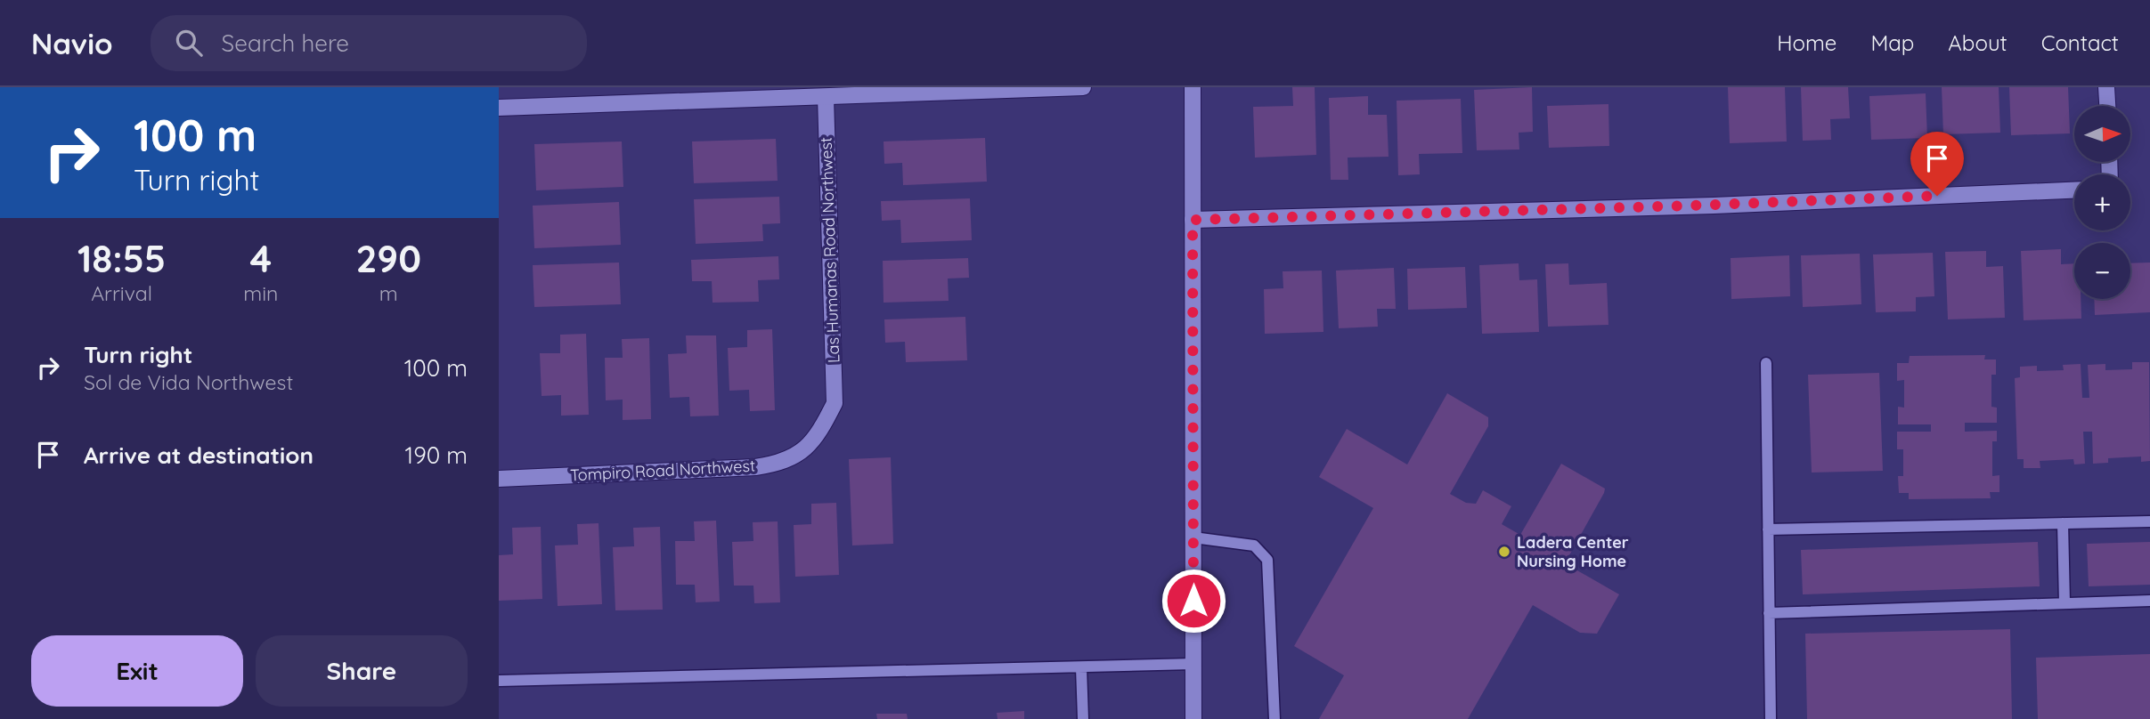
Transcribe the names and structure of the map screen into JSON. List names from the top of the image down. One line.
{"streets":{"street":["Las Humanas Road Northwest","Tompiro Road Northwest"]},"crossings":[["Las Humanas Road Northwest","Tompiro Road Northwest"]],"places":["Ladera Center Nursing Home"],"north":"right","page":{"header":"Navio","search":"Search here","nav":["Home","Map","About","Contact"],"turn":["100 m","Turn right"],"map_buttons":["+","−"],"eta":["18:55","Arrival","4","min","290","m"],"list":[{"name":"Turn right","note":"Sol de Vida Northwest","value":"100 m"},{"name":"Arrive at destination","value":"190 m"}],"buttons":["Exit","Share"]}}
